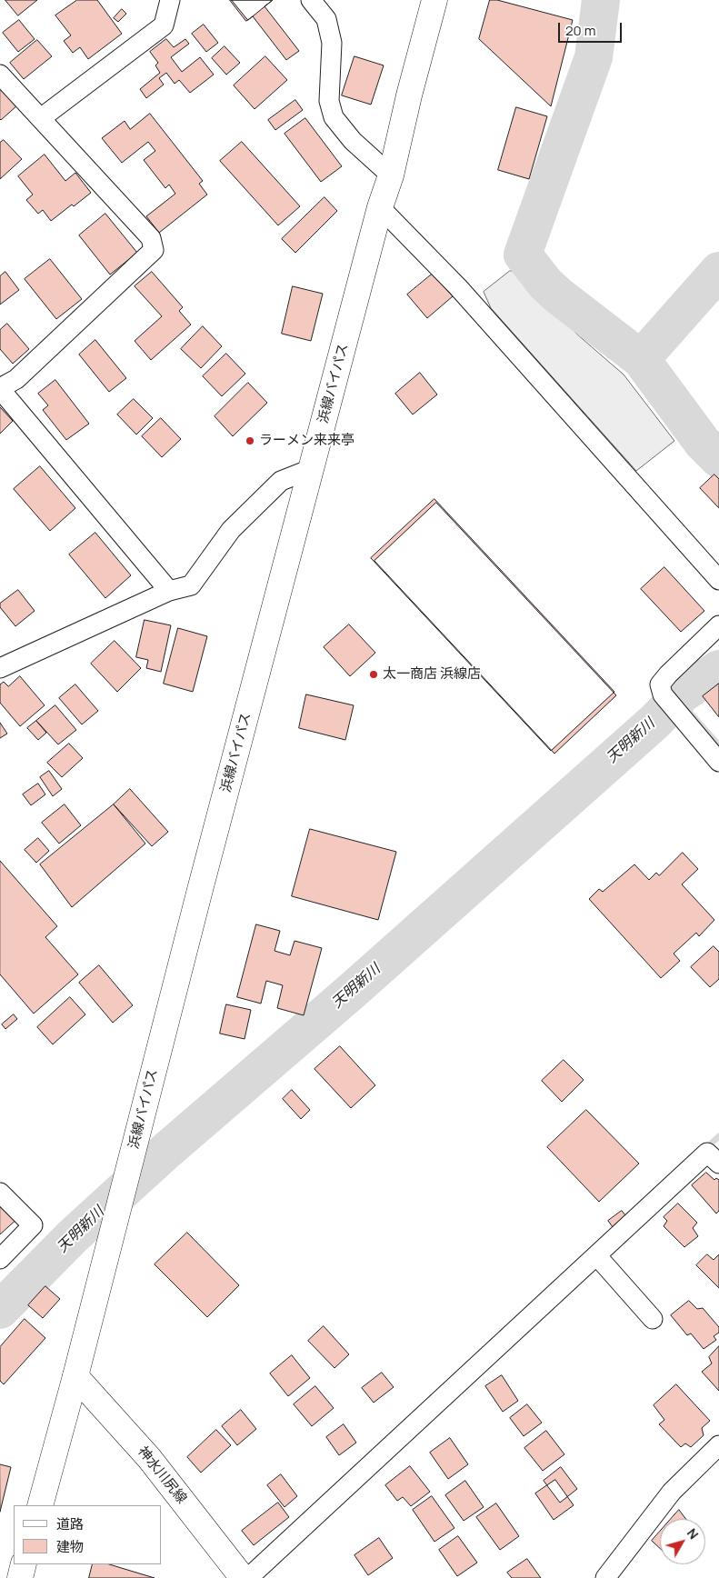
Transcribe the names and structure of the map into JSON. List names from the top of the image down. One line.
{"streets":{"main road":["浜線バイパス","神水川尻線"]},"crossings":[["浜線バイパス","神水川尻線"]],"water":["天明新川"],"places":["ラーメン来来亭","太一商店 浜線店"],"legend":["道路","建物"],"scale_bar":"20 m","north":"top right"}
